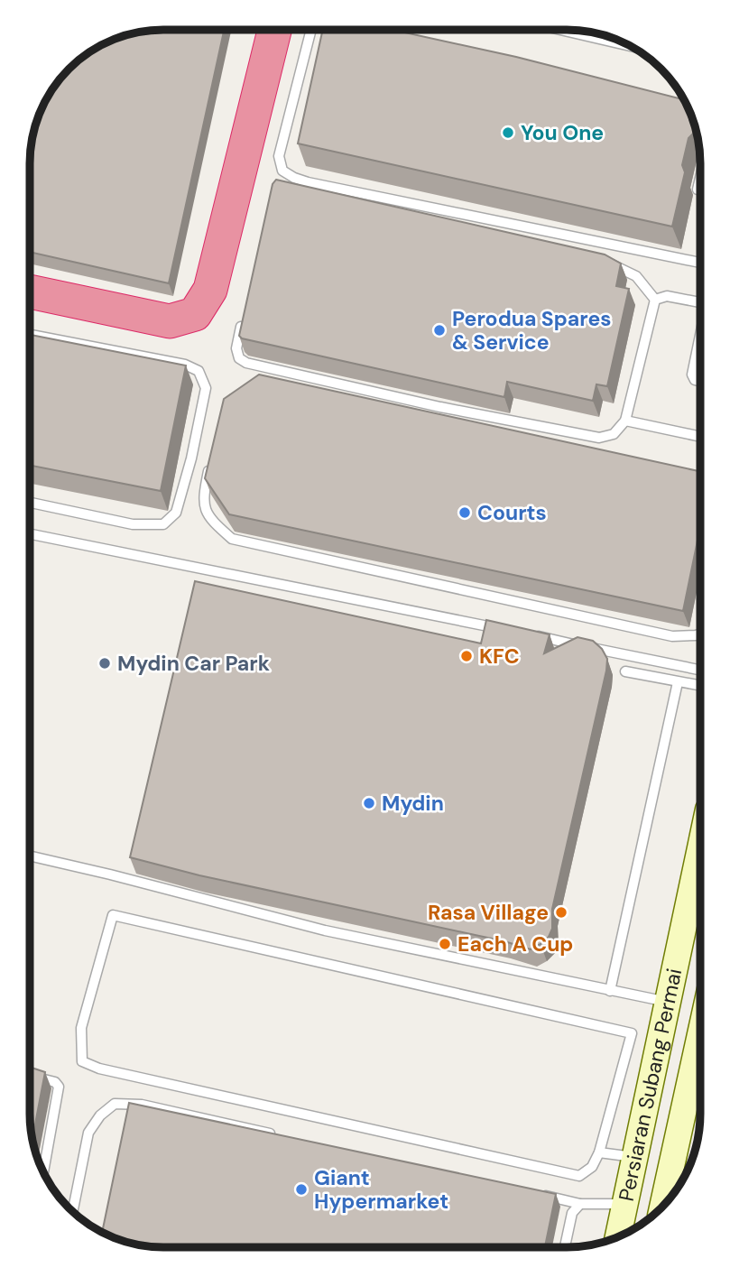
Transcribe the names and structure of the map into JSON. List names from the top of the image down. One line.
{"streets":{"main road":["Persiaran Subang Permai"]},"places":["You One","Perodua Spares & Service","Courts","KFC","Mydin Car Park","Mydin","Rasa Village","Each A Cup","Giant Hypermarket"]}
